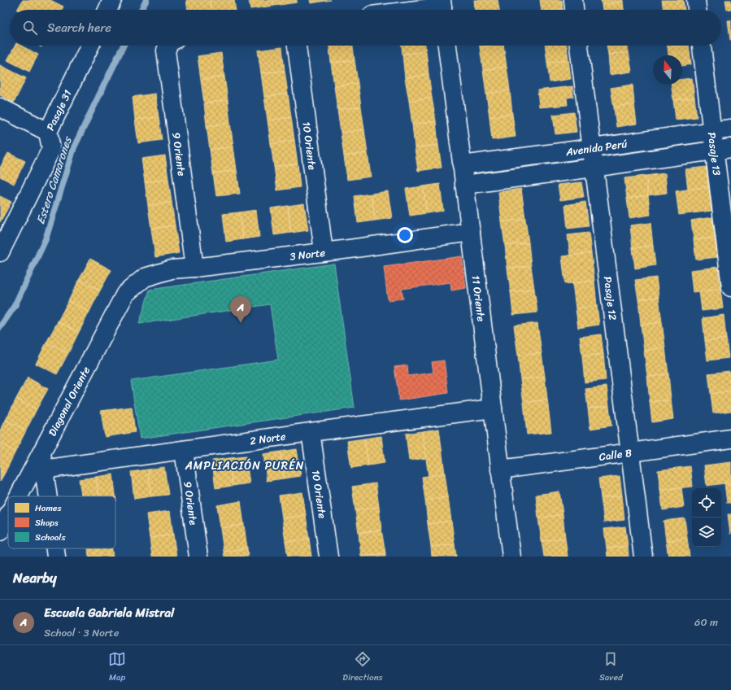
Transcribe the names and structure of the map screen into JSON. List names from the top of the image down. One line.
{"streets":{"street":["Pasaje 31","10 Oriente","Avenida Perú","9 Oriente","Pasaje 13","3 Norte","11 Oriente","Pasaje 12","Diagonal Oriente","2 Norte","Calle B"]},"crossings":[["10 Oriente","3 Norte"],["10 Oriente","2 Norte"],["Avenida Perú","Pasaje 13"],["Avenida Perú","11 Oriente"],["Avenida Perú","Pasaje 12"],["9 Oriente","3 Norte"],["9 Oriente","2 Norte"],["3 Norte","11 Oriente"],["3 Norte","Diagonal Oriente"],["11 Oriente","2 Norte"],["11 Oriente","Calle B"],["Pasaje 12","Calle B"],["Diagonal Oriente","2 Norte"]],"districts":["AMPLIACIÓN PURÉN"],"water":["Estero Camarones"],"legend":["Homes","Shops","Schools"],"north":"top","page":{"search":"Search here","pins":"A","heading":"Nearby","list":[{"mark":"A","name":"Escuela Gabriela Mistral","note":"School · 3 Norte","value":"60 m"}],"nav":["Map","Directions","Saved"]}}
